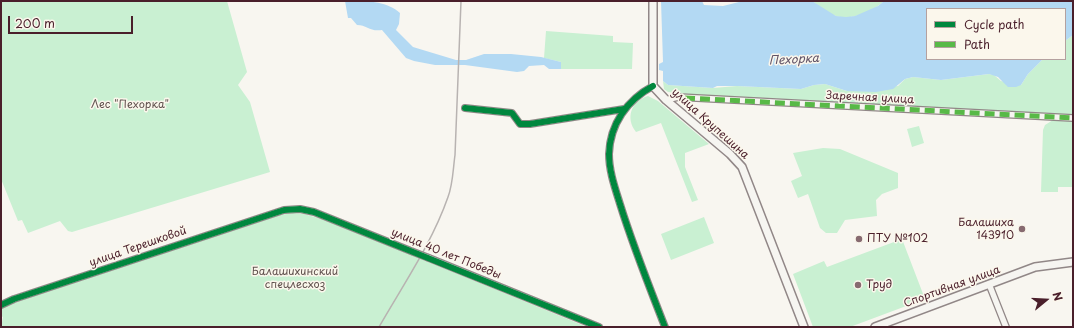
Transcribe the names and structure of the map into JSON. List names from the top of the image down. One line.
{"streets":{"main road":["улица Крупешина","Спортивная улица"],"street":["Заречная улица","улица Терешковой","улица 40 лет Победы"]},"crossings":[["Заречная улица","улица Крупешина"],["улица Терешковой","улица 40 лет Победы"]],"water":["Пехорка"],"parks":["Лес \"Пехорка\"","Балашихинский спецлесхоз"],"places":["Балашиха 143910","ПТУ №102","Труд"],"legend":["Cycle path","Path"],"scale_bar":"200 m","north":"right"}
